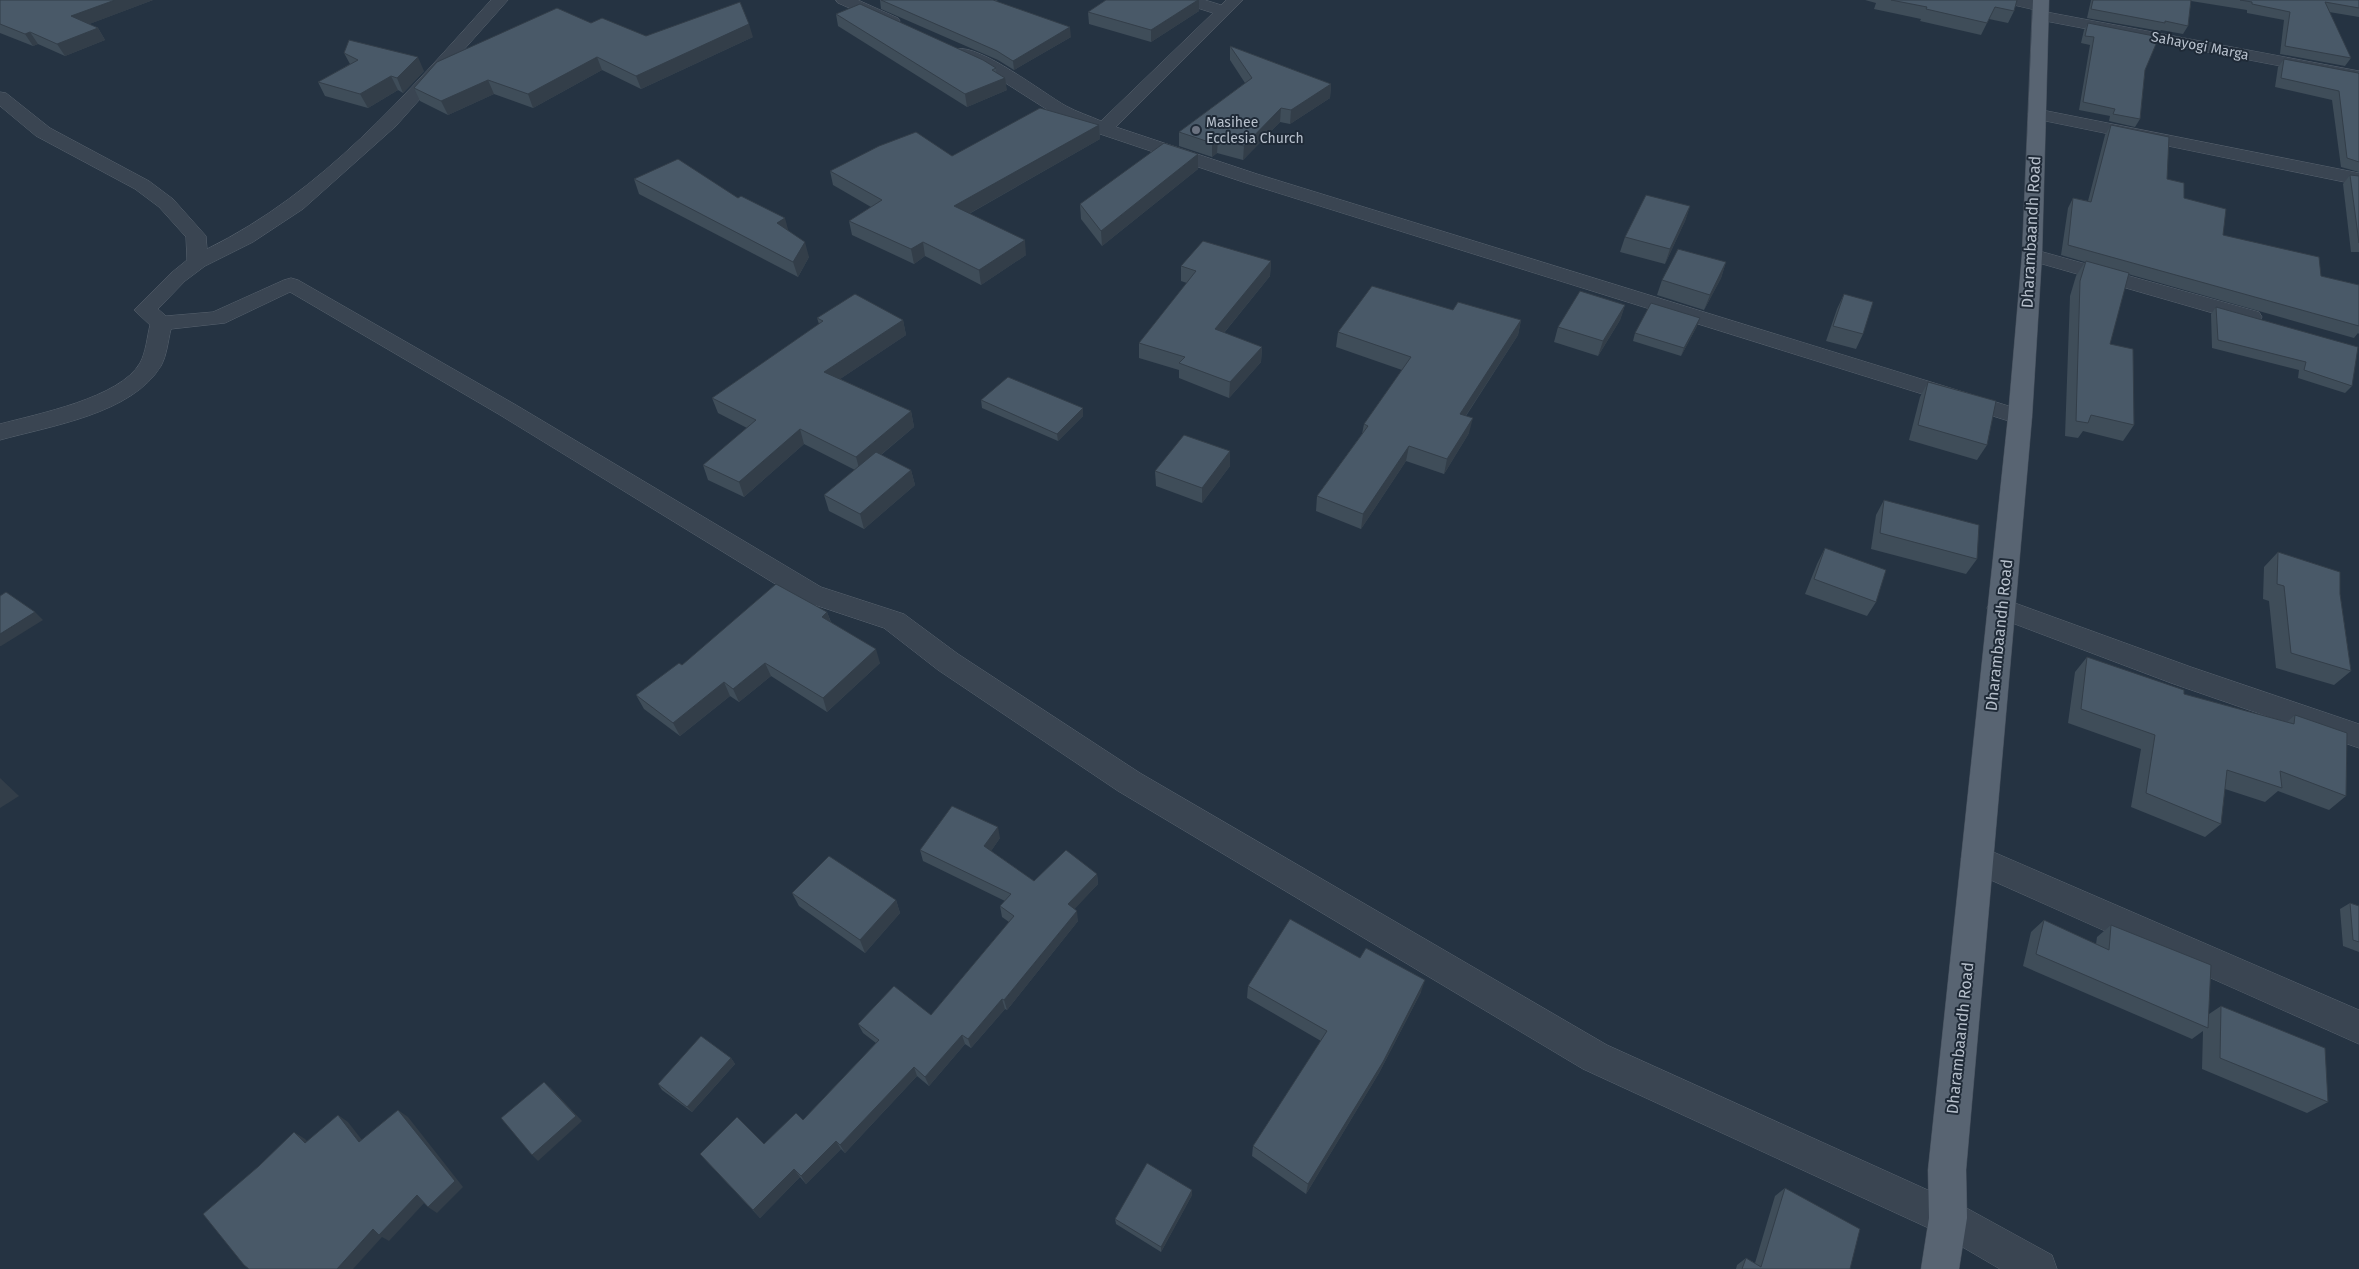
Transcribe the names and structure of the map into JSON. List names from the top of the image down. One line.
{"streets":{"main road":["Dharambaandh Road"],"street":["Sahayogi Marga"]},"crossings":[["Sahayogi Marga","Dharambaandh Road"]],"places":["Masihee Ecclesia Church"]}
